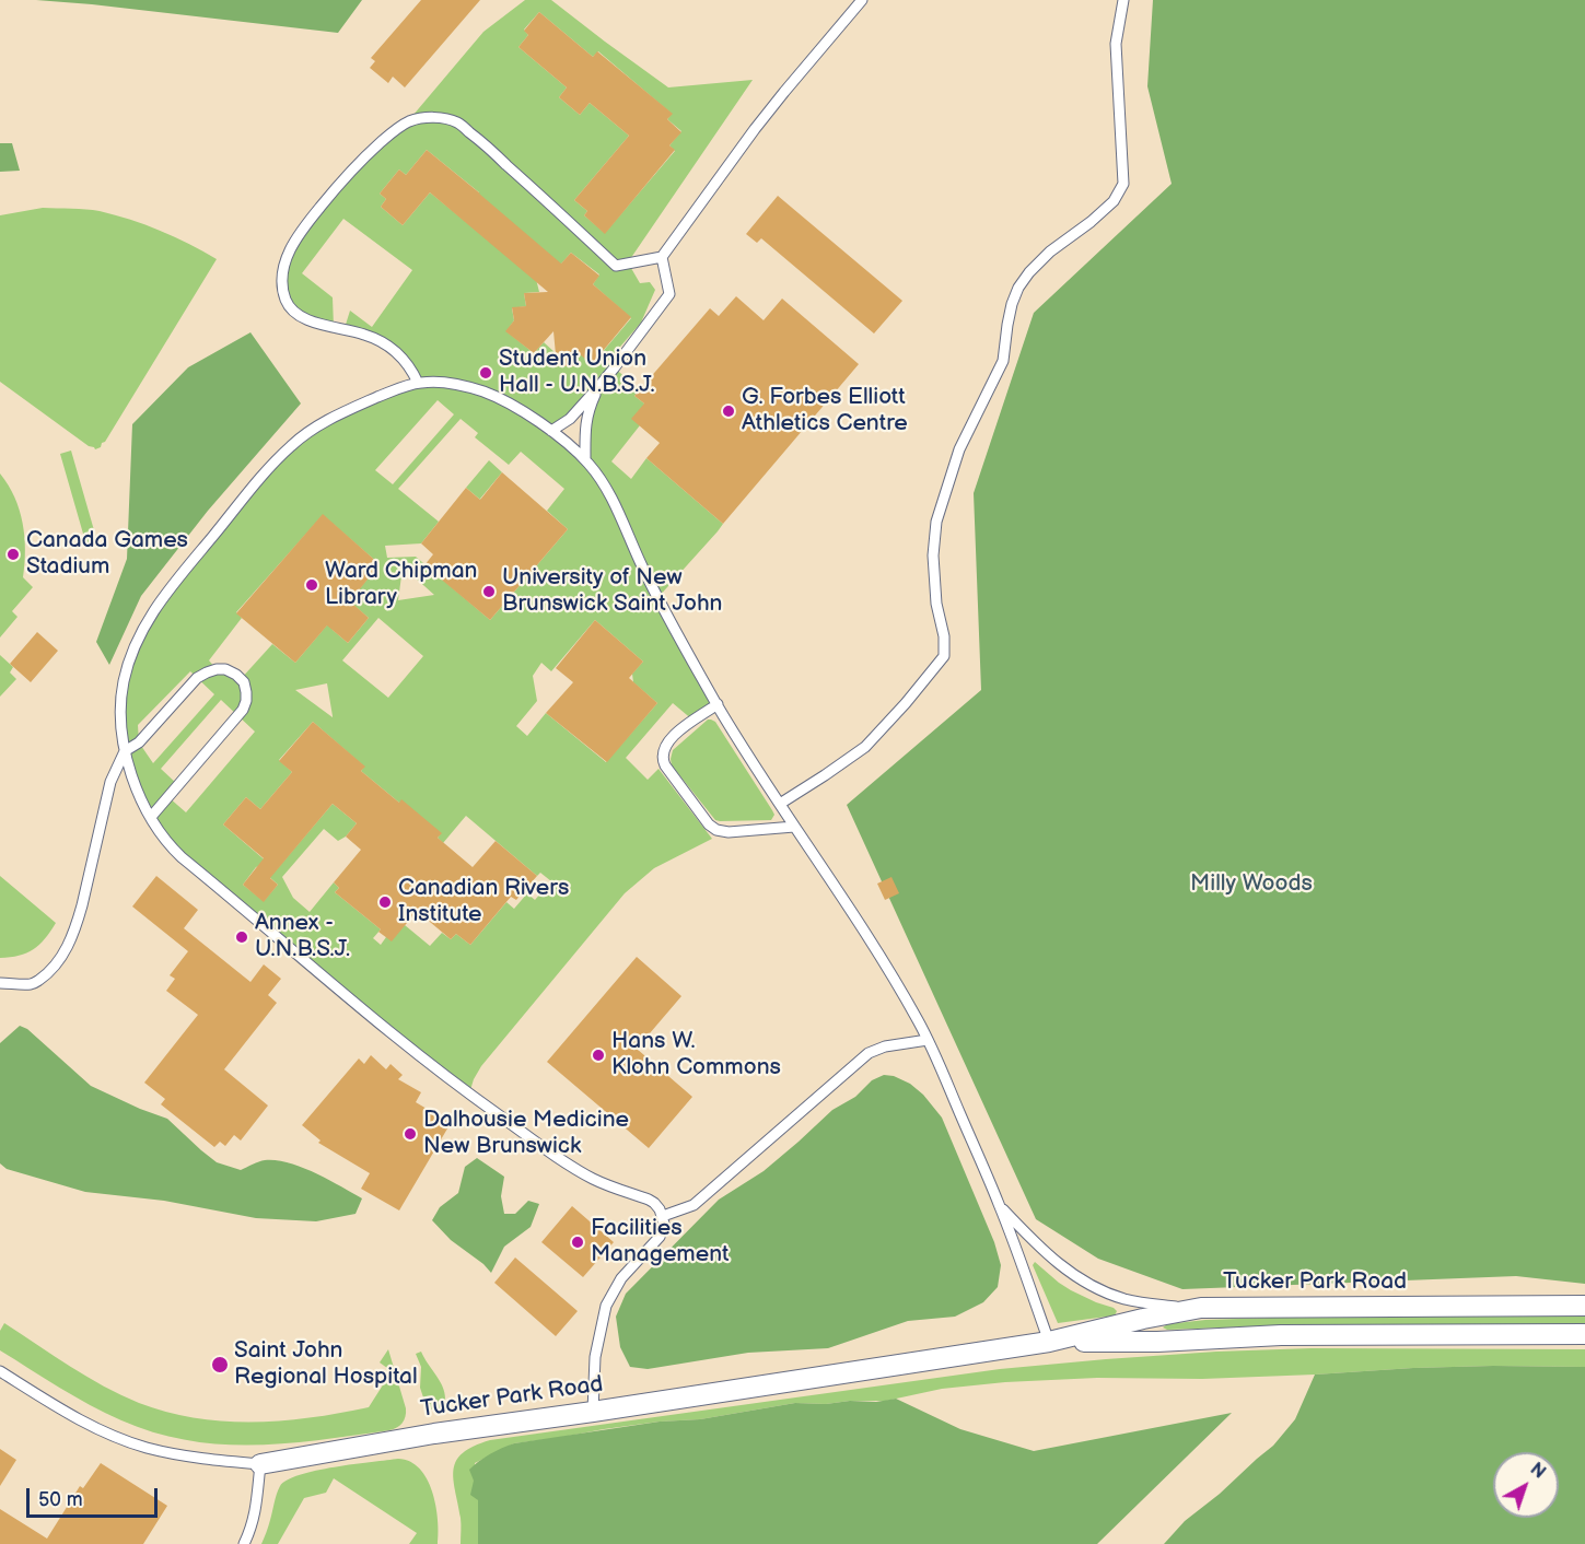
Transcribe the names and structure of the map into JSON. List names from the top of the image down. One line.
{"streets":{"street":["Tucker Park Road"]},"parks":["Milly Woods"],"places":["Student Union Hall - U.N.B.S.J.","G. Forbes Elliott Athletics Centre","Canada Games Stadium","Ward Chipman Library","University of New Brunswick Saint John","Canadian Rivers Institute","Annex - U.N.B.S.J.","Hans W. Klohn Commons","Dalhousie Medicine New Brunswick","Facilities Management","Saint John Regional Hospital"],"scale_bar":"50 m","north":"top right"}
